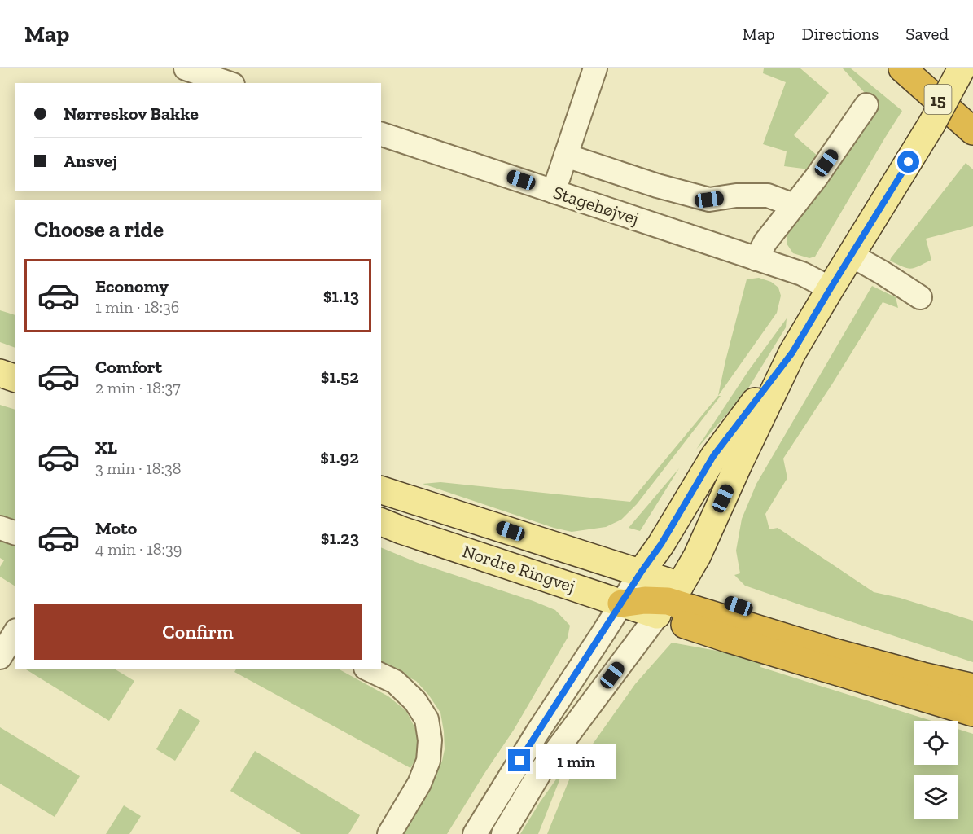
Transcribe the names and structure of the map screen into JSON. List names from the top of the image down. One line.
{"streets":{"highway":["15"],"main road":["Nordre Ringvej"],"street":["Stagehøjvej"]},"page":{"header":"Map","nav":["Map","Directions","Saved"],"banner":["Nørreskov Bakke","Ansvej"],"heading":"Choose a ride","list":[{"name":"Economy","note":"1 min · 18:36","value":"$1.13"},{"name":"Comfort","note":"2 min · 18:37","value":"$1.52"},{"name":"XL","note":"3 min · 18:38","value":"$1.92"},{"name":"Moto","note":"4 min · 18:39","value":"$1.23"}],"buttons":"Confirm","bubble":"1 min"}}
